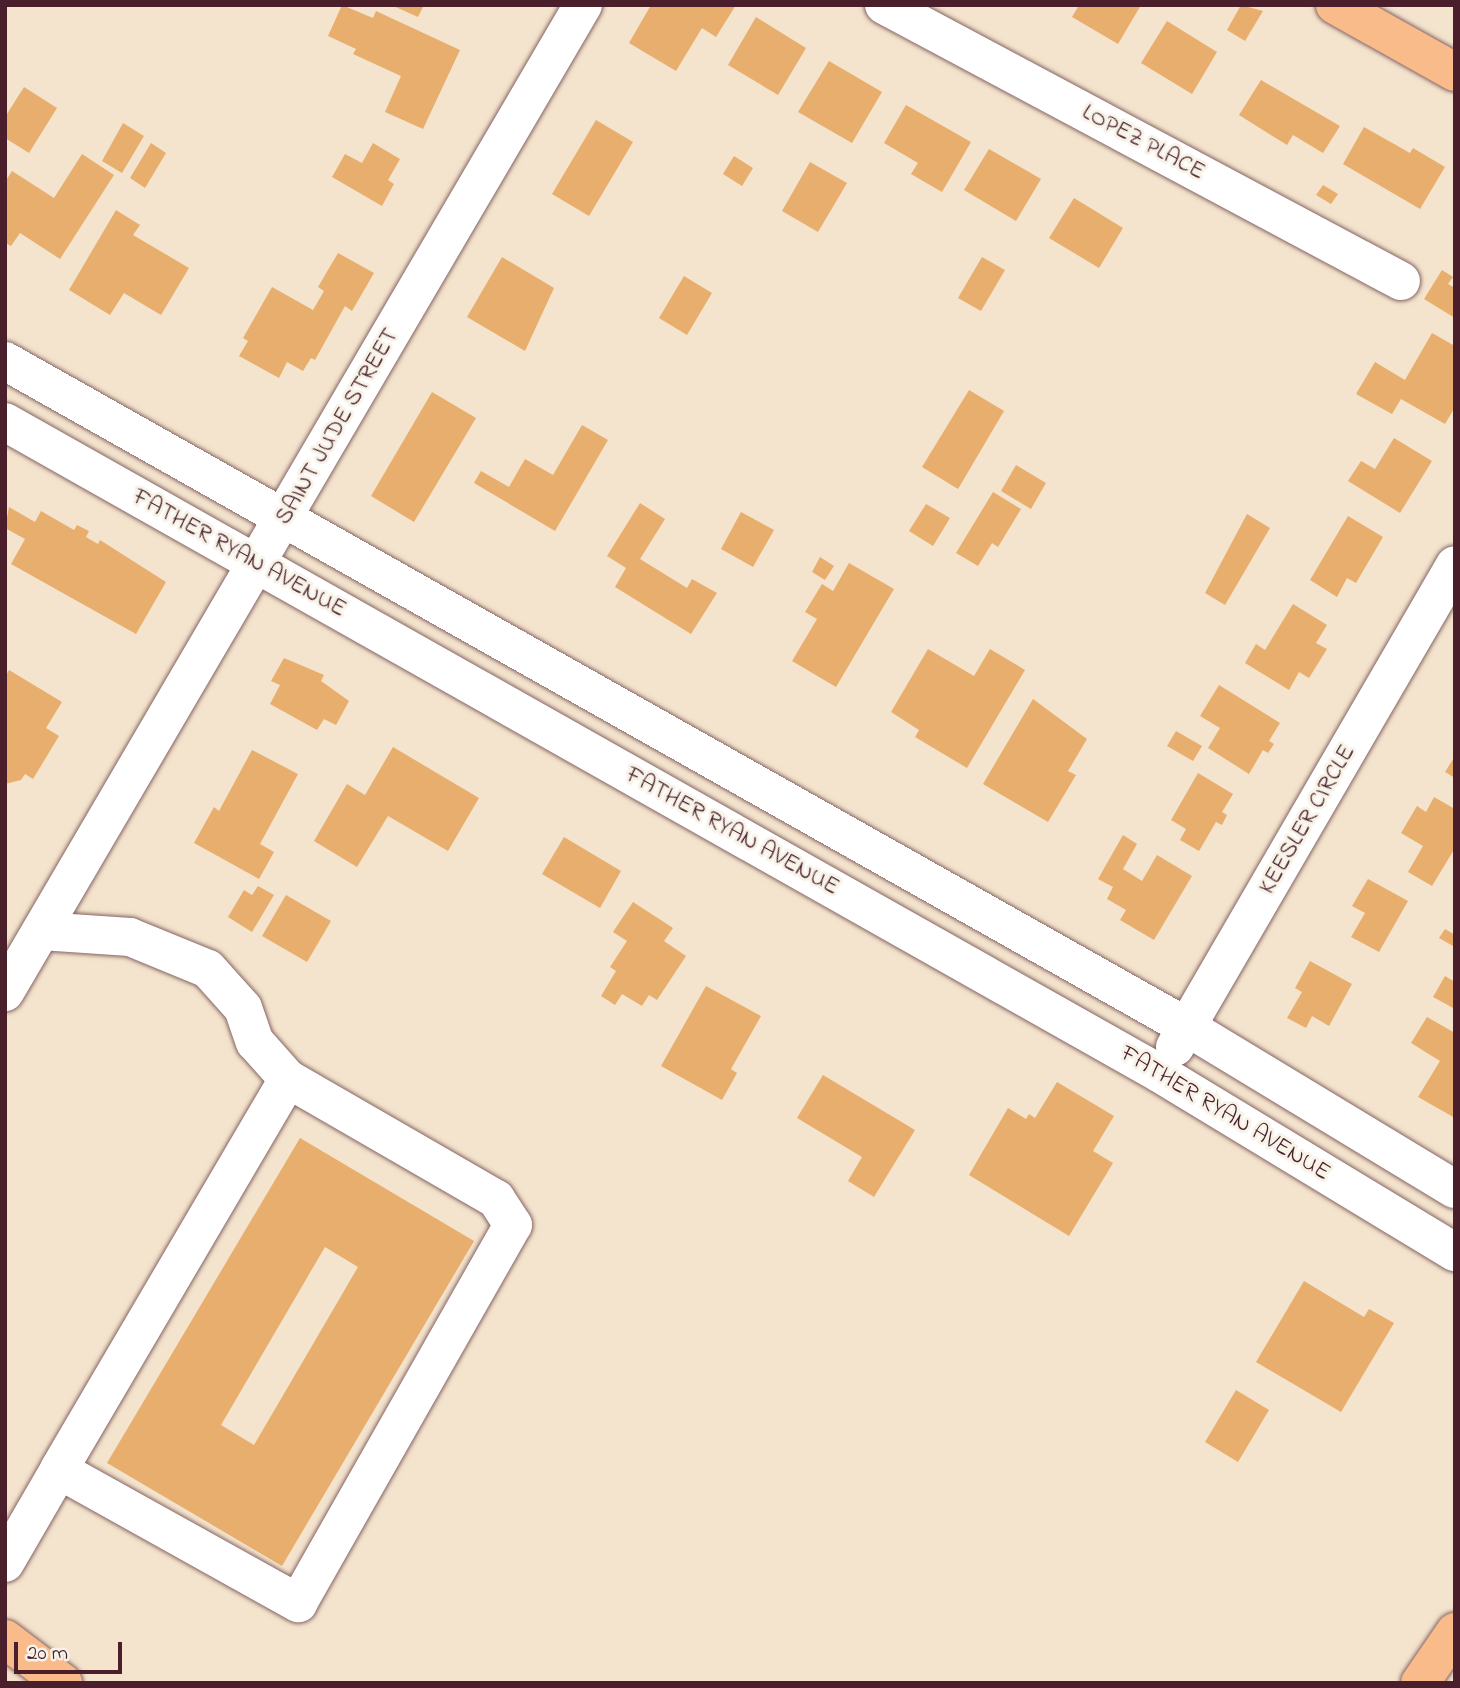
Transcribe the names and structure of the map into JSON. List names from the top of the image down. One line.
{"streets":{"street":["LOPEZ PLACE","SAINT JUDE STREET","FATHER RYAN AVENUE","KEESLER CIRCLE"]},"crossings":[["SAINT JUDE STREET","FATHER RYAN AVENUE"],["FATHER RYAN AVENUE","KEESLER CIRCLE"]],"scale_bar":"20 m"}
